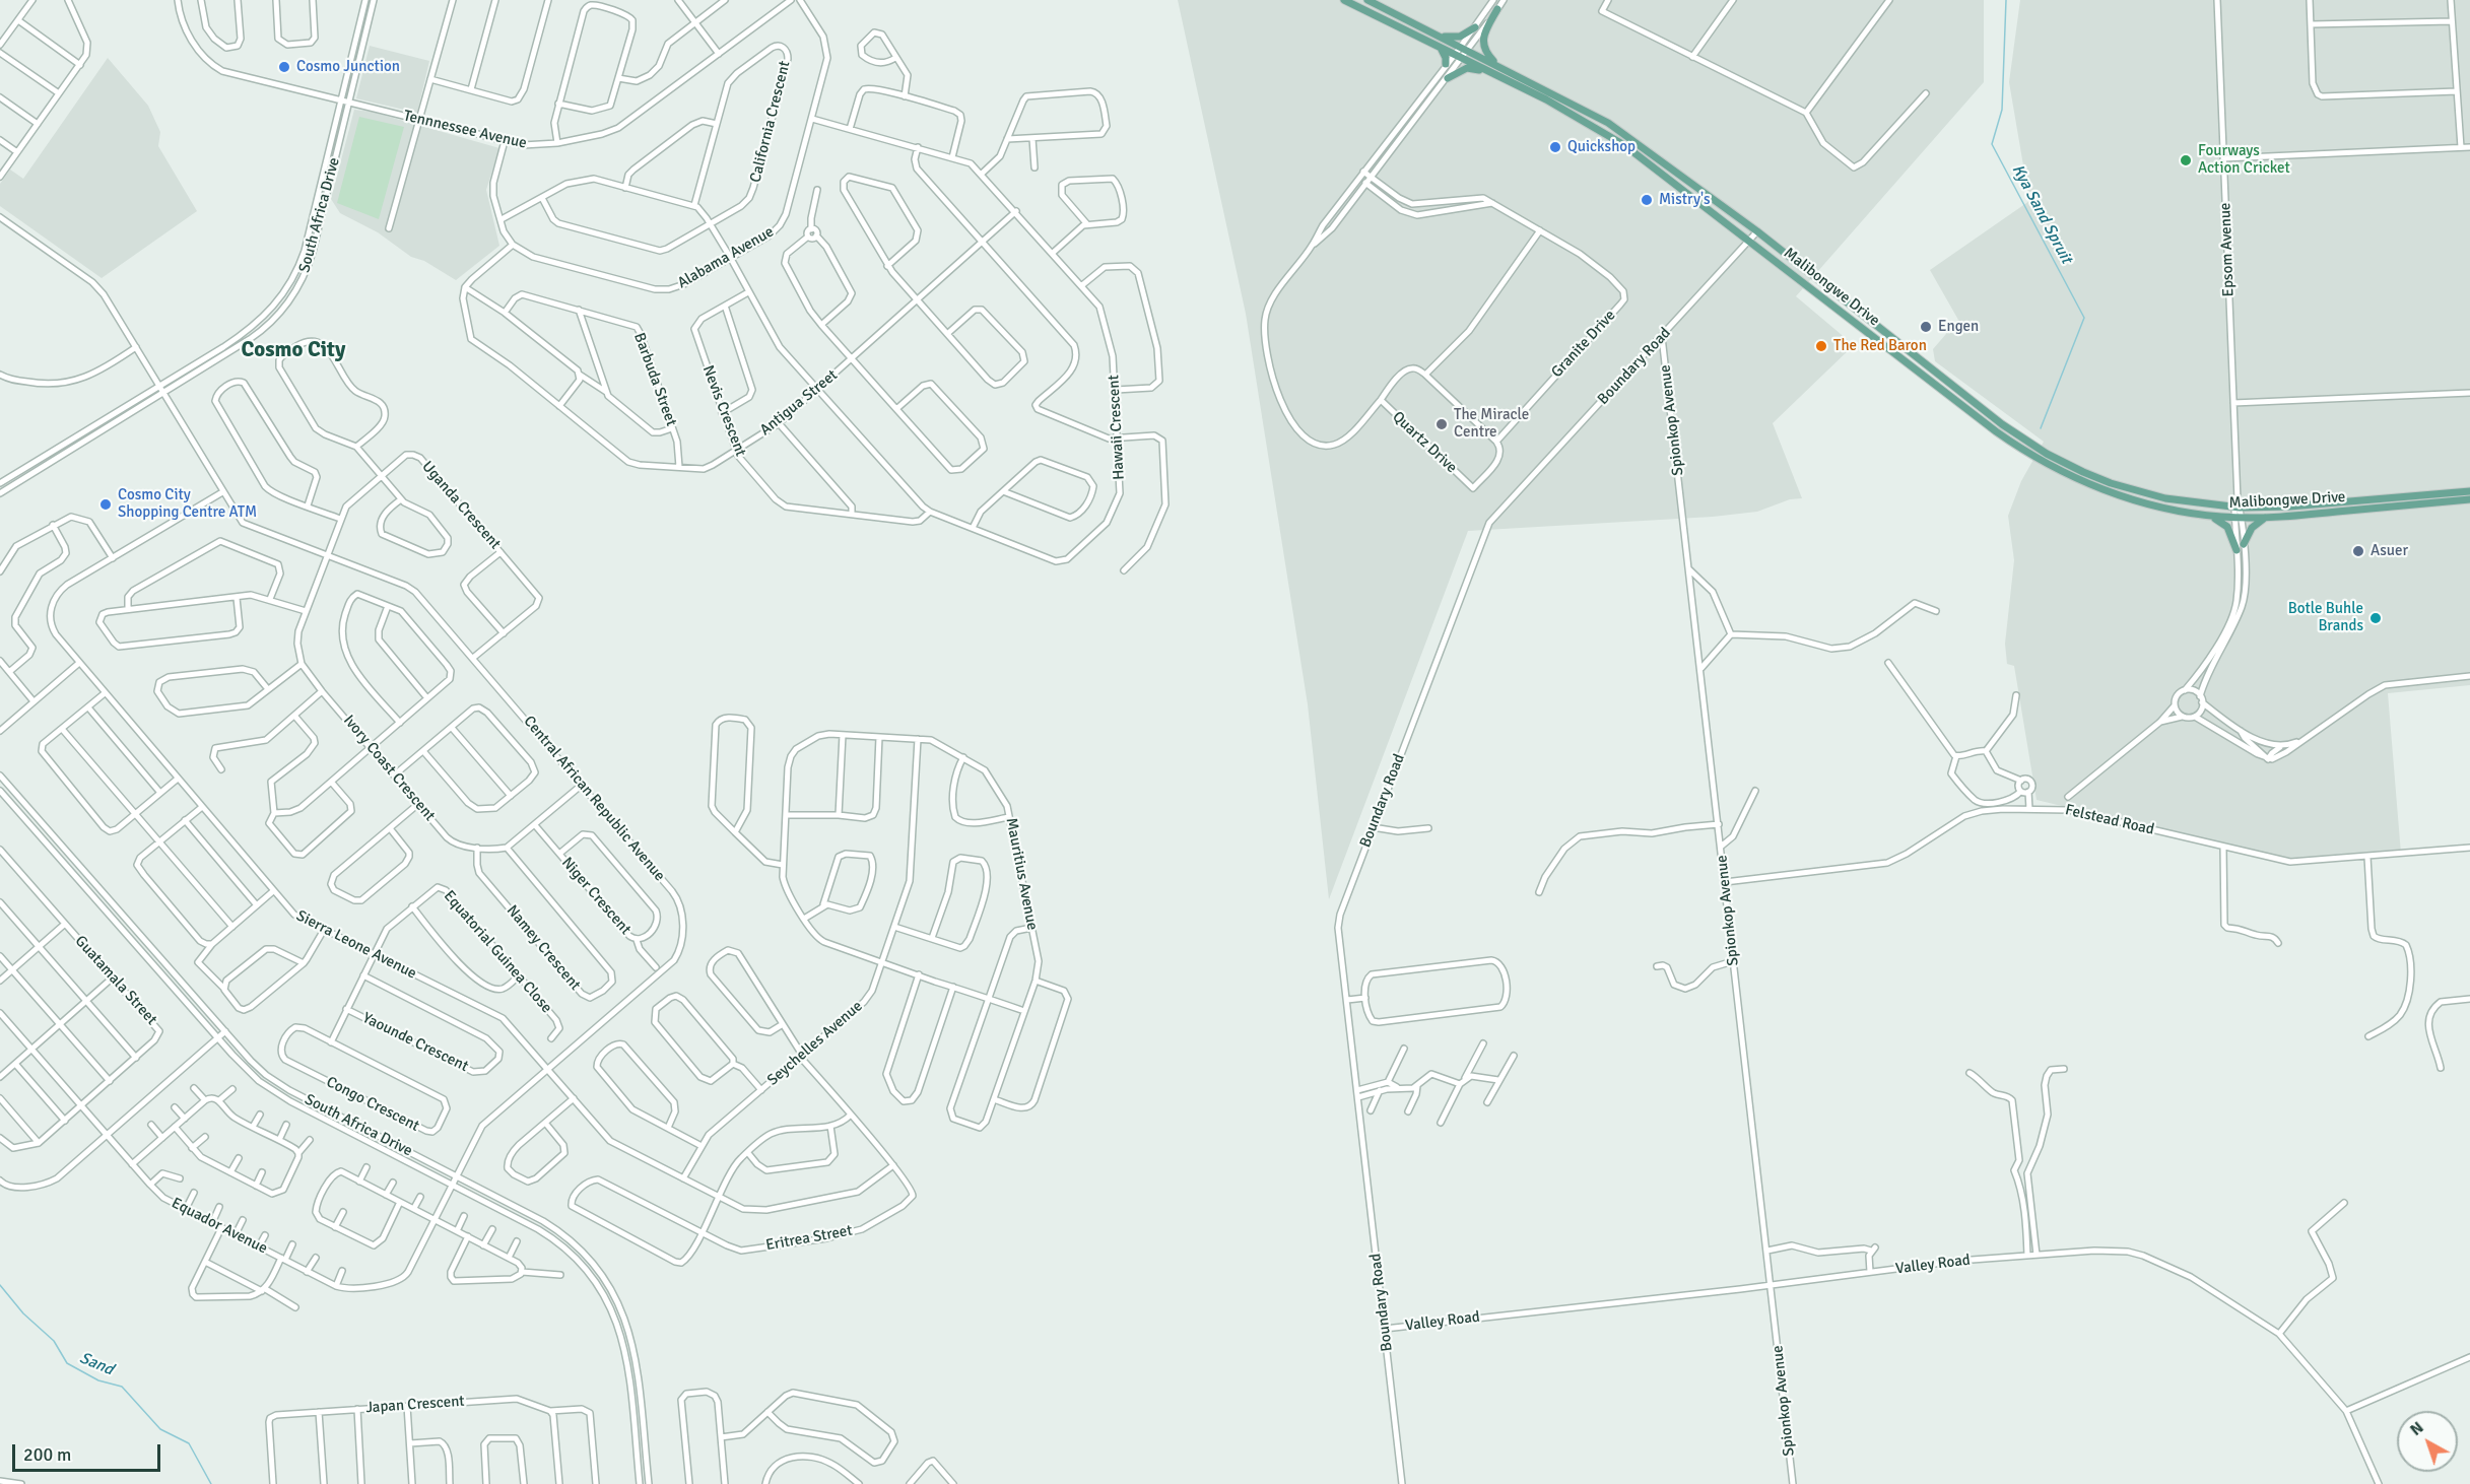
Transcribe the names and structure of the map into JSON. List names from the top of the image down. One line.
{"streets":{"main road":["Malibongwe Drive"],"street":["California Crescent","Tennnessee Avenue","South Africa Drive","Epsom Avenue","Alabama Avenue","Granite Drive","Boundary Road","Barbuda Street","Antigua Street","Nevis Crescent","Spionkop Avenue","Hawaii Crescent","Quartz Drive","Uganda Crescent","Ivory Coast Crescent","Central African Republic Avenue","Felstead Road","Mauritius Avenue","Niger Crescent","Sierra Leone Avenue","Namey Crescent","Equatorial Guinea Close","Guatamala Street","Yaounde Crescent","Seychelles Avenue","Congo Crescent","Equador Avenue","Eritrea Street","Valley Road","Japan Crescent"]},"crossings":[["California Crescent","Hawaii Crescent"],["Tennnessee Avenue","South Africa Drive"],["South Africa Drive","Central African Republic Avenue"],["Epsom Avenue","Malibongwe Drive"],["Alabama Avenue","Hawaii Crescent"],["Malibongwe Drive","Boundary Road"],["Granite Drive","Quartz Drive"],["Boundary Road","Spionkop Avenue"],["Boundary Road","Valley Road"],["Barbuda Street","Antigua Street"],["Antigua Street","Nevis Crescent"],["Antigua Street","Hawaii Crescent"],["Nevis Crescent","Hawaii Crescent"],["Spionkop Avenue","Felstead Road"],["Spionkop Avenue","Valley Road"],["Uganda Crescent","Central African Republic Avenue"],["Ivory Coast Crescent","Namey Crescent"],["Central African Republic Avenue","Sierra Leone Avenue"],["Central African Republic Avenue","Equador Avenue"],["Mauritius Avenue","Seychelles Avenue"],["Sierra Leone Avenue","Equatorial Guinea Close"],["Sierra Leone Avenue","Seychelles Avenue"],["Sierra Leone Avenue","Eritrea Street"],["Equatorial Guinea Close","Yaounde Crescent"],["Equatorial Guinea Close","Congo Crescent"],["Guatamala Street","Equador Avenue"],["Seychelles Avenue","Eritrea Street"]],"districts":["Cosmo City"],"water":["Kya Sand Spruit","Sand"],"places":["Cosmo Junction","Quickshop","Fourways Action Cricket","Mistry's","Engen","The Red Baron","The Miracle Centre","Cosmo City Shopping Centre ATM","Asuer","Botle Buhle Brands"],"scale_bar":"200 m","north":"top left"}
